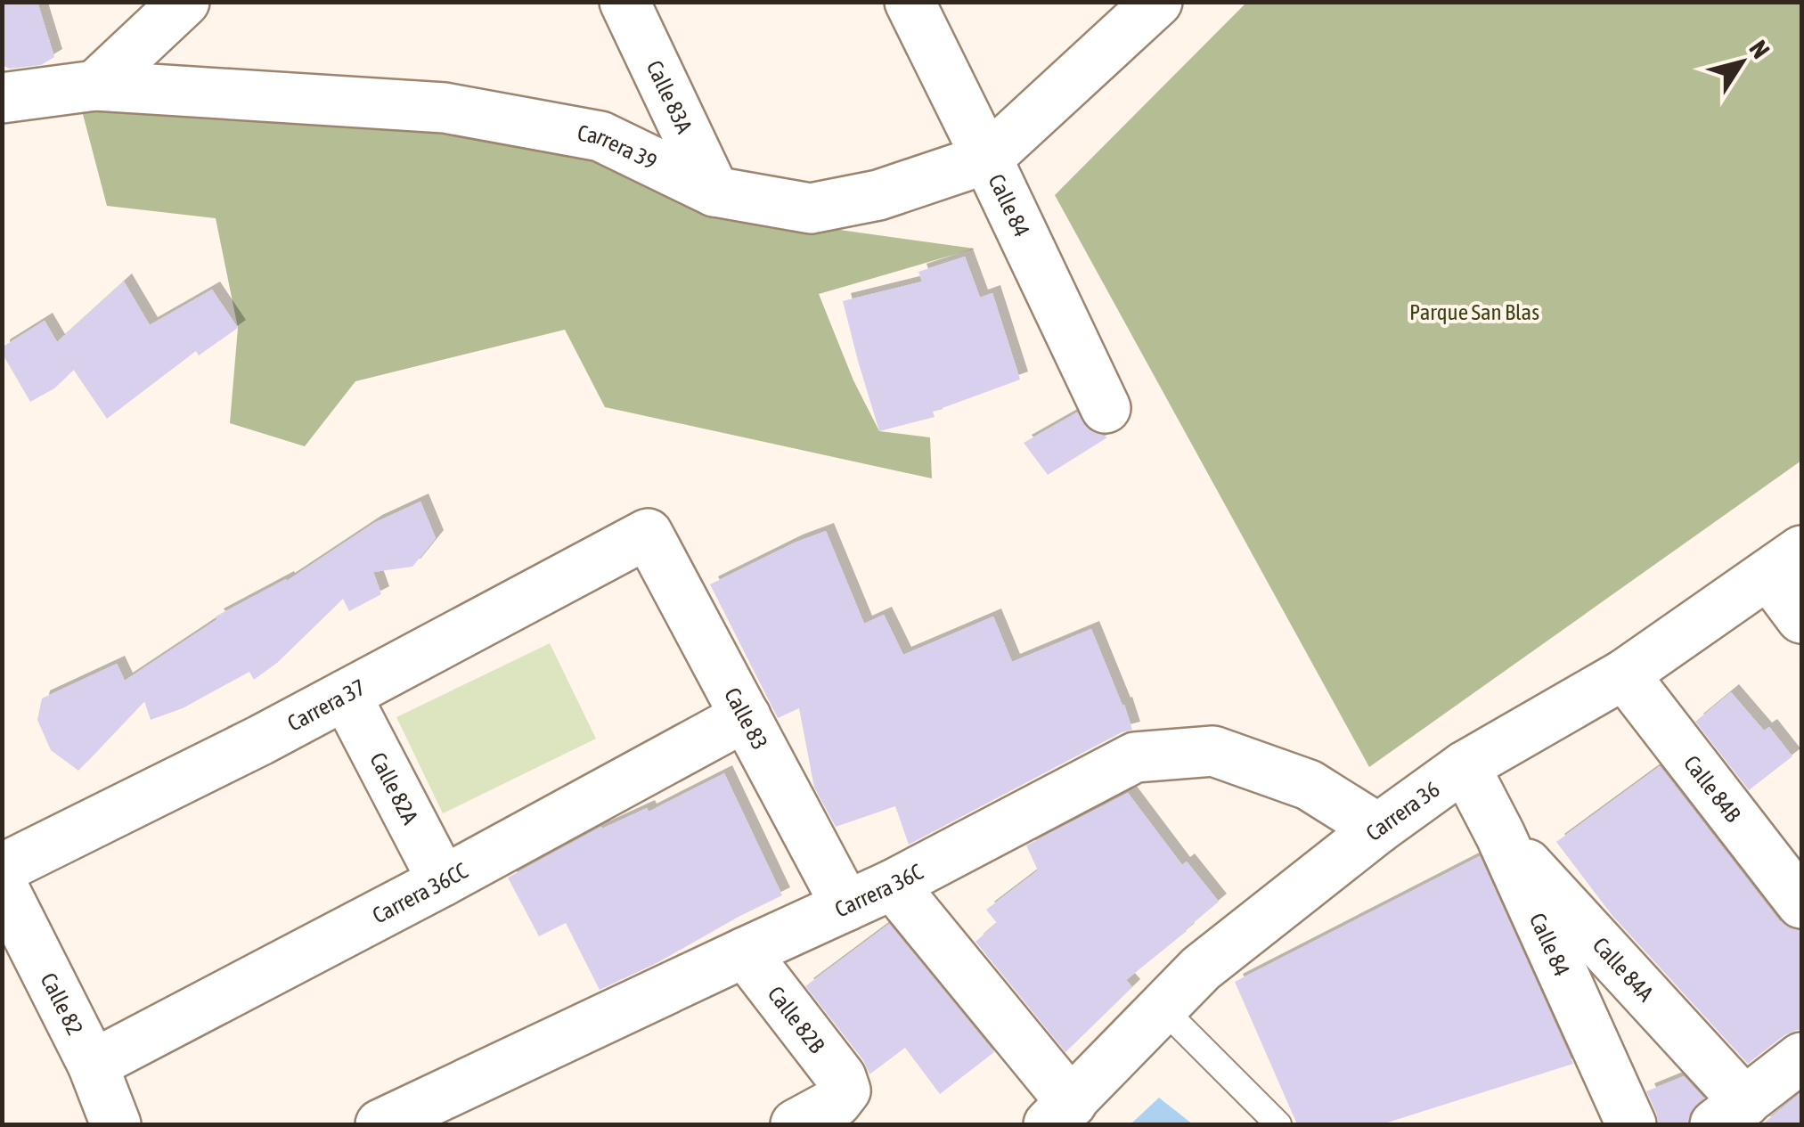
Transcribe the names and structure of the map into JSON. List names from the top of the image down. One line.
{"streets":{"street":["Calle 83A","Carrera 39","Calle 84","Carrera 37","Calle 83","Calle 82A","Calle 84B","Carrera 36","Carrera 36C","Carrera 36CC","Calle 84A","Calle 82","Calle 82B"]},"crossings":[["Calle 83A","Carrera 39"],["Carrera 39","Calle 84"],["Calle 84","Carrera 36"],["Calle 84","Calle 84A"],["Carrera 37","Calle 83"],["Carrera 37","Calle 82A"],["Calle 83","Carrera 36C"],["Calle 83","Carrera 36CC"],["Calle 82A","Carrera 36CC"],["Calle 84B","Carrera 36"],["Carrera 36","Carrera 36C"],["Carrera 36C","Calle 82B"],["Carrera 36CC","Calle 82"]],"parks":["Parque San Blas"],"north":"top right"}
